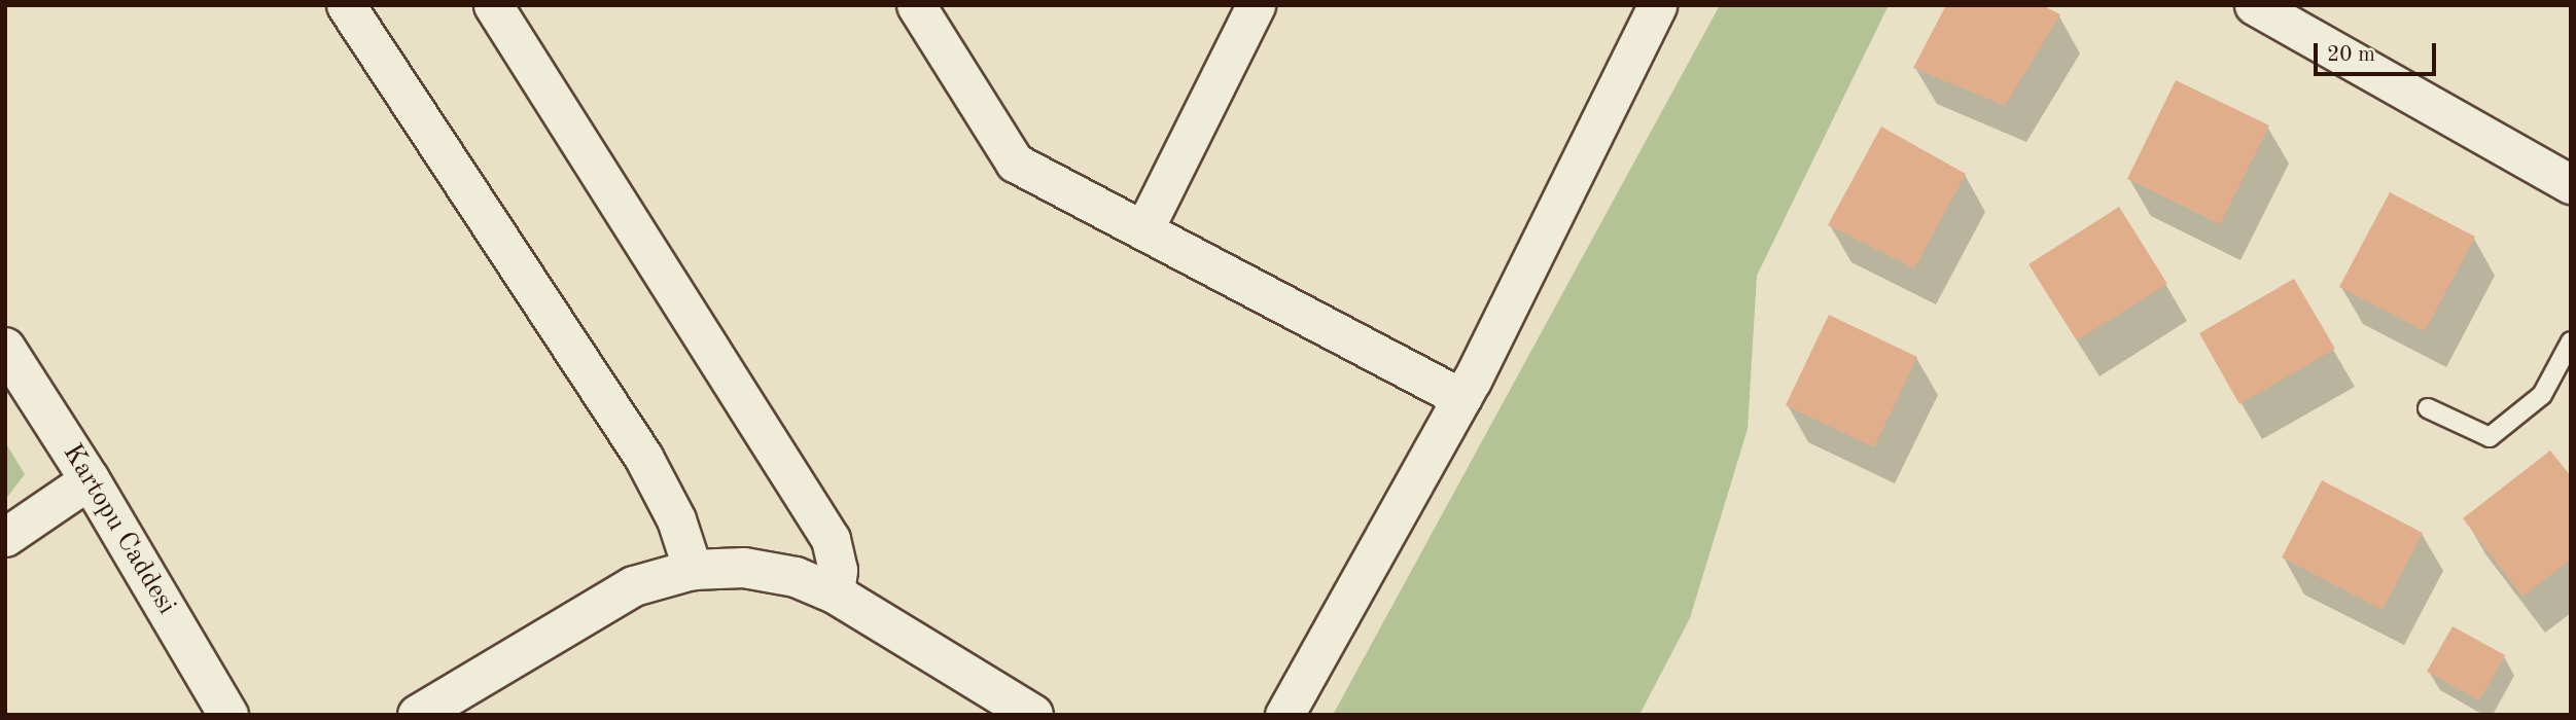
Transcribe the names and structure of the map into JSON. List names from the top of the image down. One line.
{"streets":{"street":["Kartopu Caddesi"]},"scale_bar":"20 m"}
